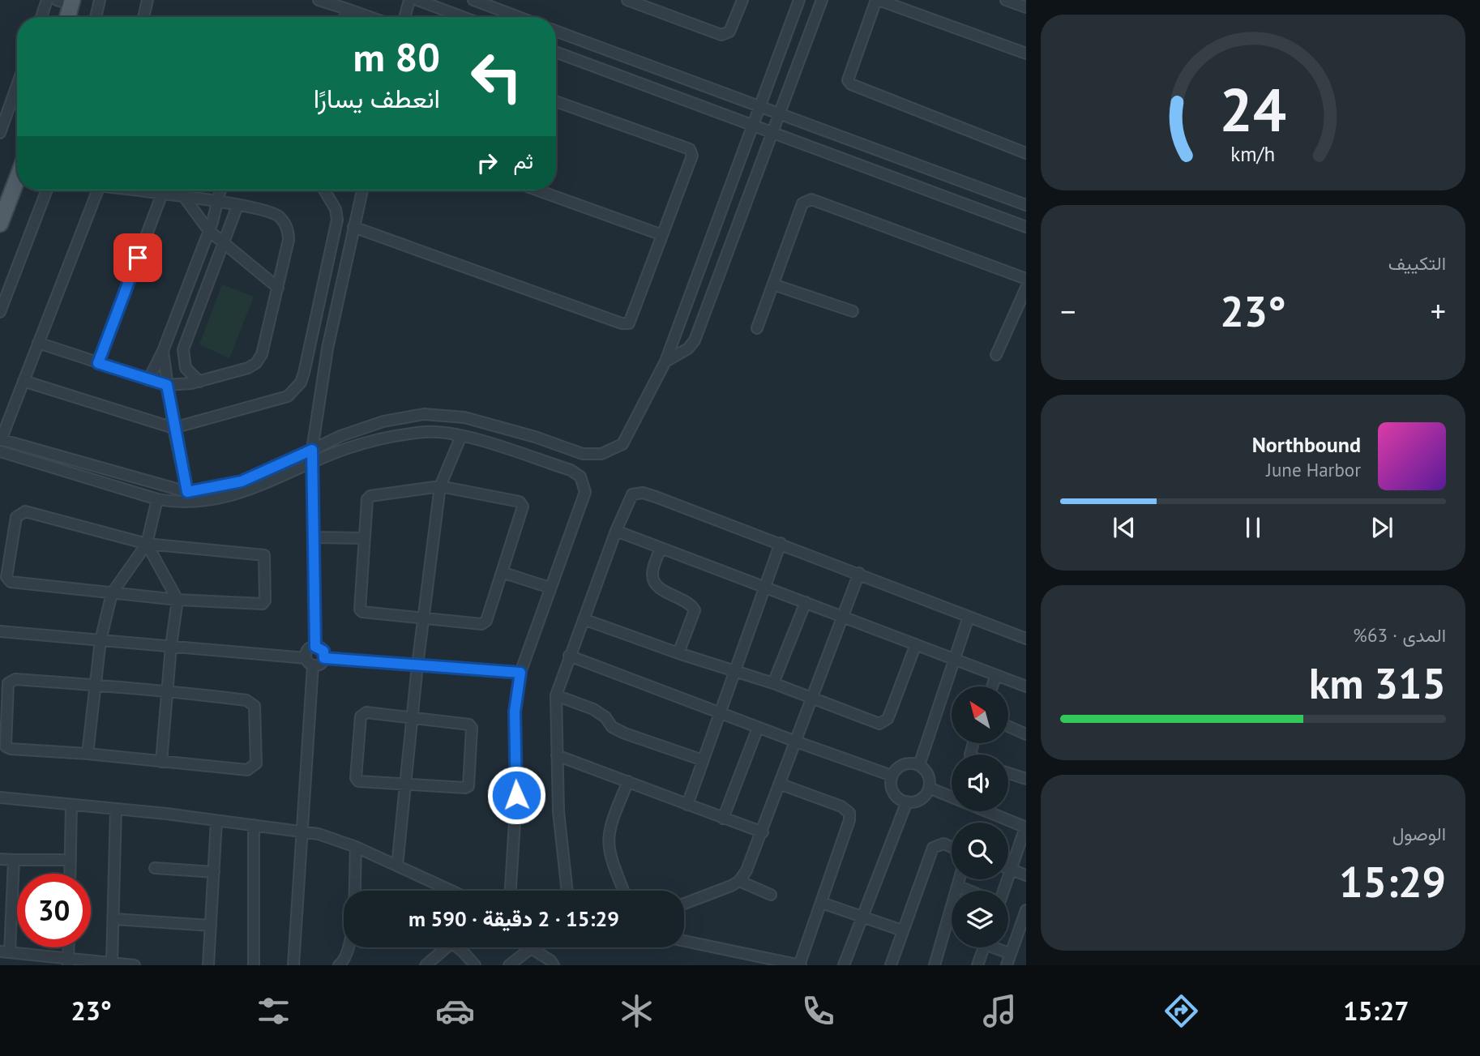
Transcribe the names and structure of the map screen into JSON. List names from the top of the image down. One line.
{"north":"top left","page":{"turn":["80 m","انعطف يسارًا"],"then":"ثم","tile":["التكييف",["المدى · 63%","315 km"],["الوصول","15:29"]],"heat":["−","23°","+"],"song":["Northbound","June Harbor"],"limit":"30","trip":"15:29 · 2 دقيقة · 590 m","tabs":["15:27","23°"],"gauge":["24","km/h"]}}
